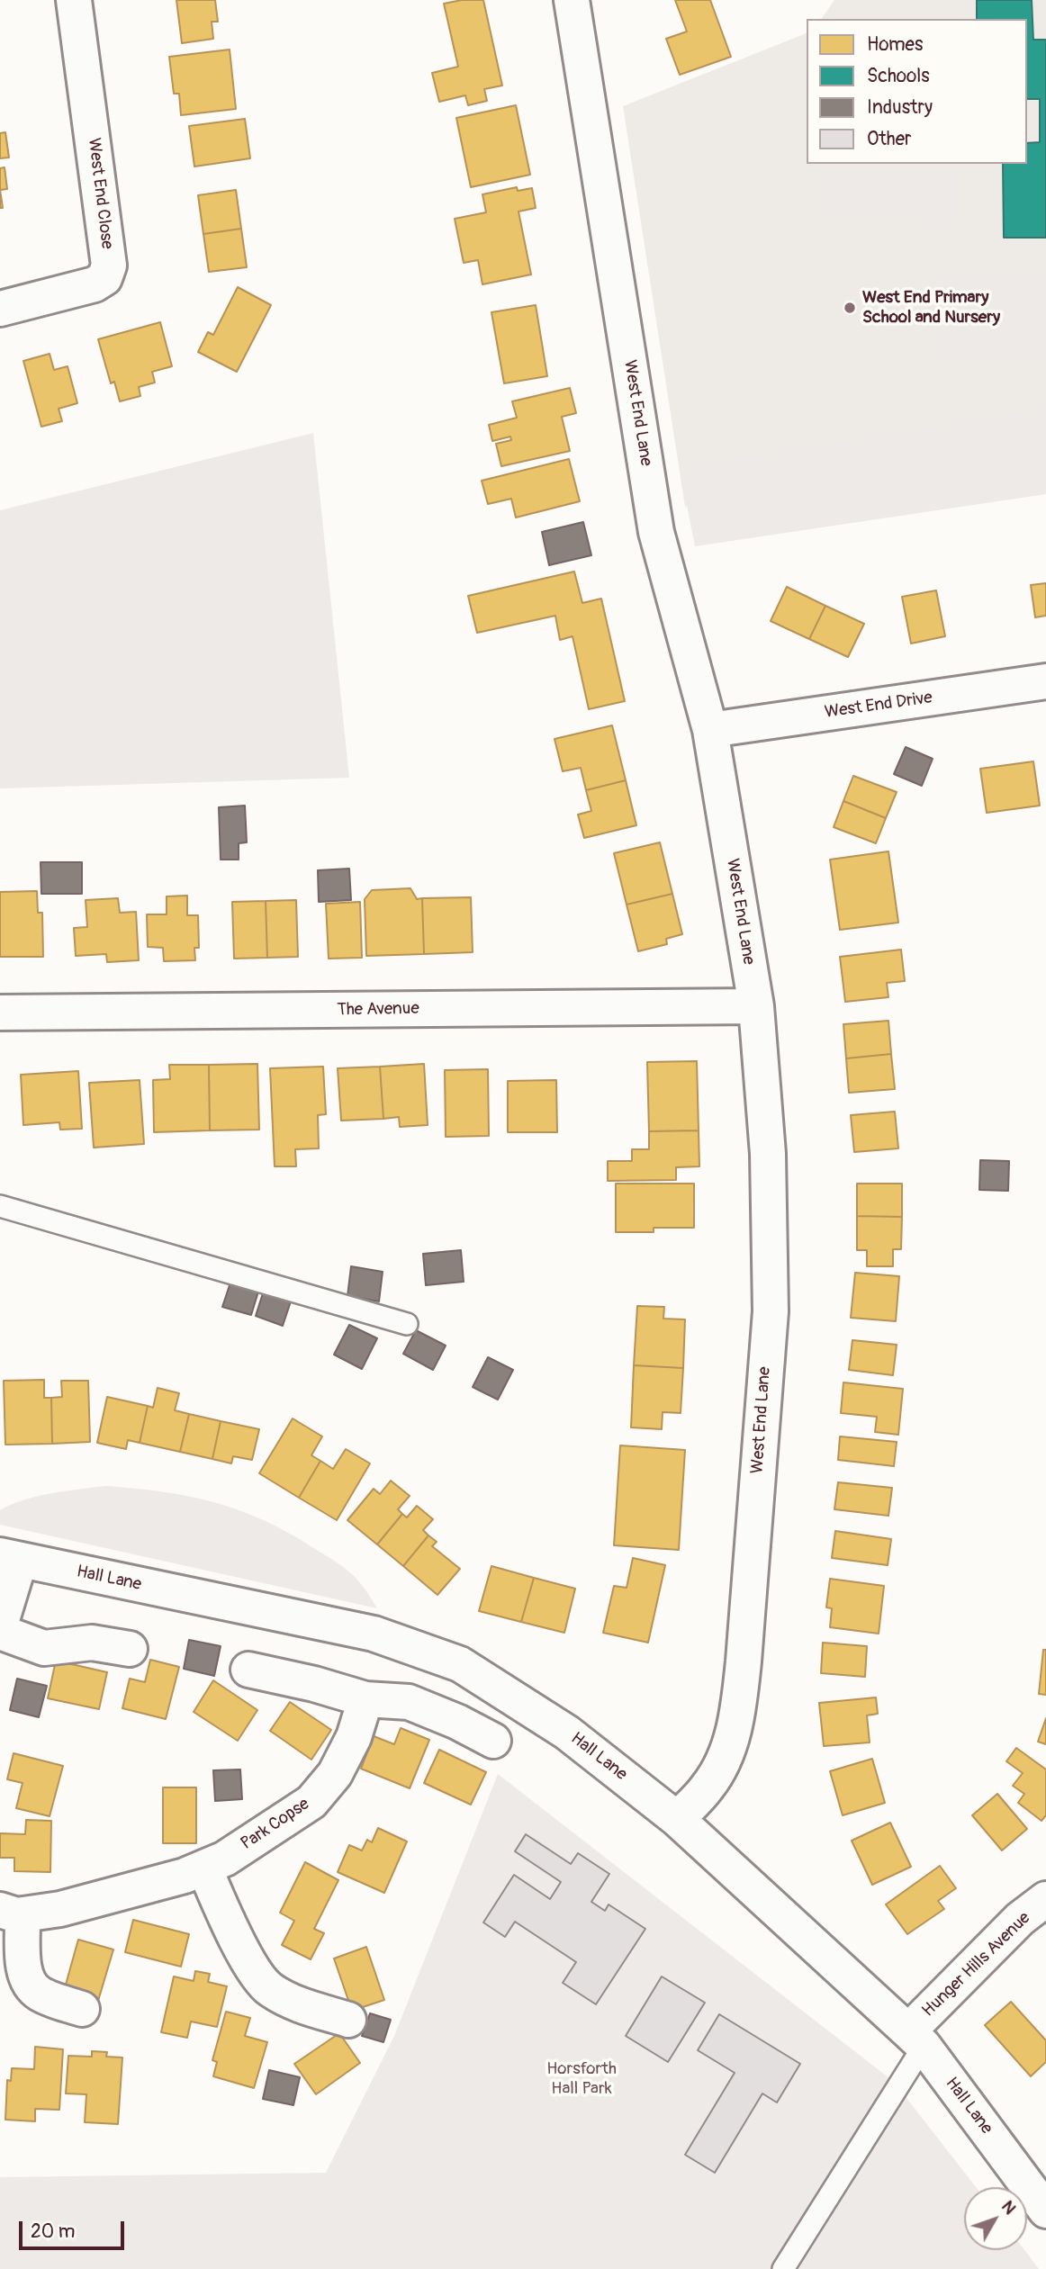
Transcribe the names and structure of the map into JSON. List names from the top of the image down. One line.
{"streets":{"street":["West End Close","West End Lane","West End Drive","The Avenue","Hall Lane","Park Copse","Hunger Hills Avenue"]},"crossings":[["West End Lane","West End Drive"],["West End Lane","The Avenue"],["West End Lane","Hall Lane"],["Hall Lane","Hunger Hills Avenue"]],"parks":["Horsforth Hall Park"],"places":["West End Primary School and Nursery"],"legend":["Homes","Schools","Industry","Other"],"scale_bar":"20 m","north":"top right"}
